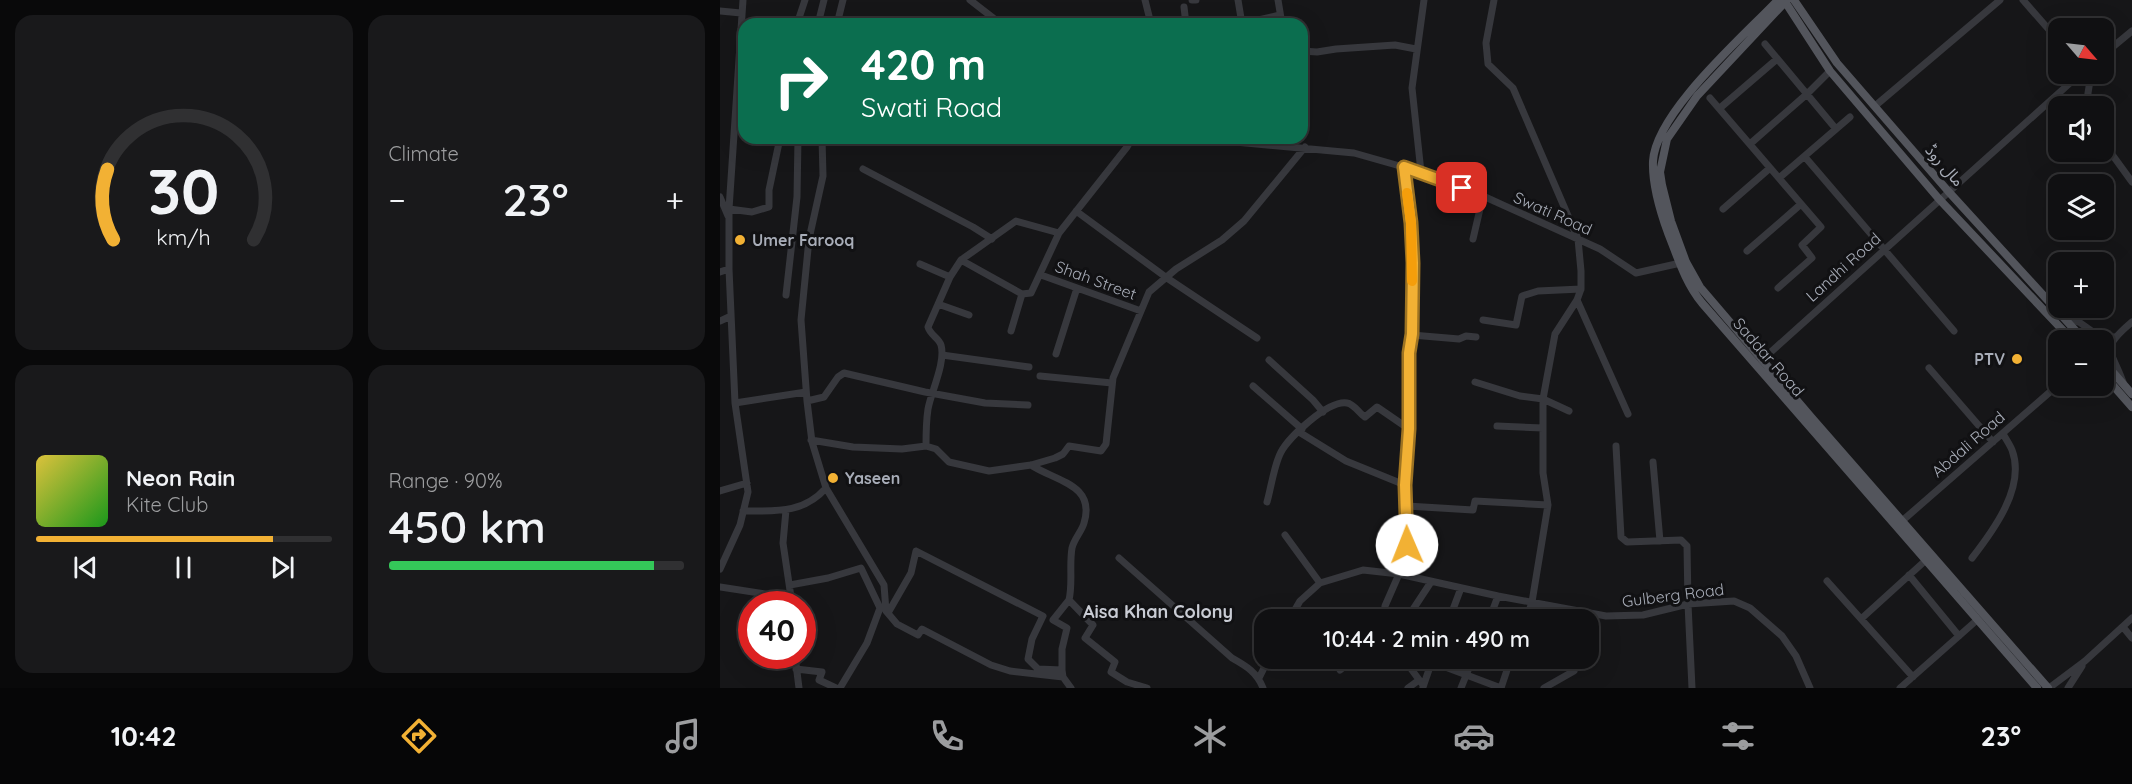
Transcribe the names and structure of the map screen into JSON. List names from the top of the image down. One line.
{"streets":{"main road":["مال روڈ","Saddar Road"],"street":["Swati Road","Landhi Road","Shah Street","Abdali Road","Gulberg Road"]},"crossings":[["مال روڈ","Landhi Road"],["مال روڈ","Saddar Road"],["Swati Road","Saddar Road"],["Landhi Road","Saddar Road"],["Saddar Road","Abdali Road"]],"districts":["Aisa Khan Colony"],"places":["Umer Farooq","PTV","Yaseen"],"north":"bottom right","page":{"tile":["Climate",["Range · 90%","450 km"]],"map_buttons":["+","−"],"turn":["420 m","Swati Road"],"heat":["−","23°","+"],"song":["Neon Rain","Kite Club"],"limit":"40","trip":"10:44 · 2 min · 490 m","tabs":["10:42","23°"],"gauge":["30","km/h"]}}
